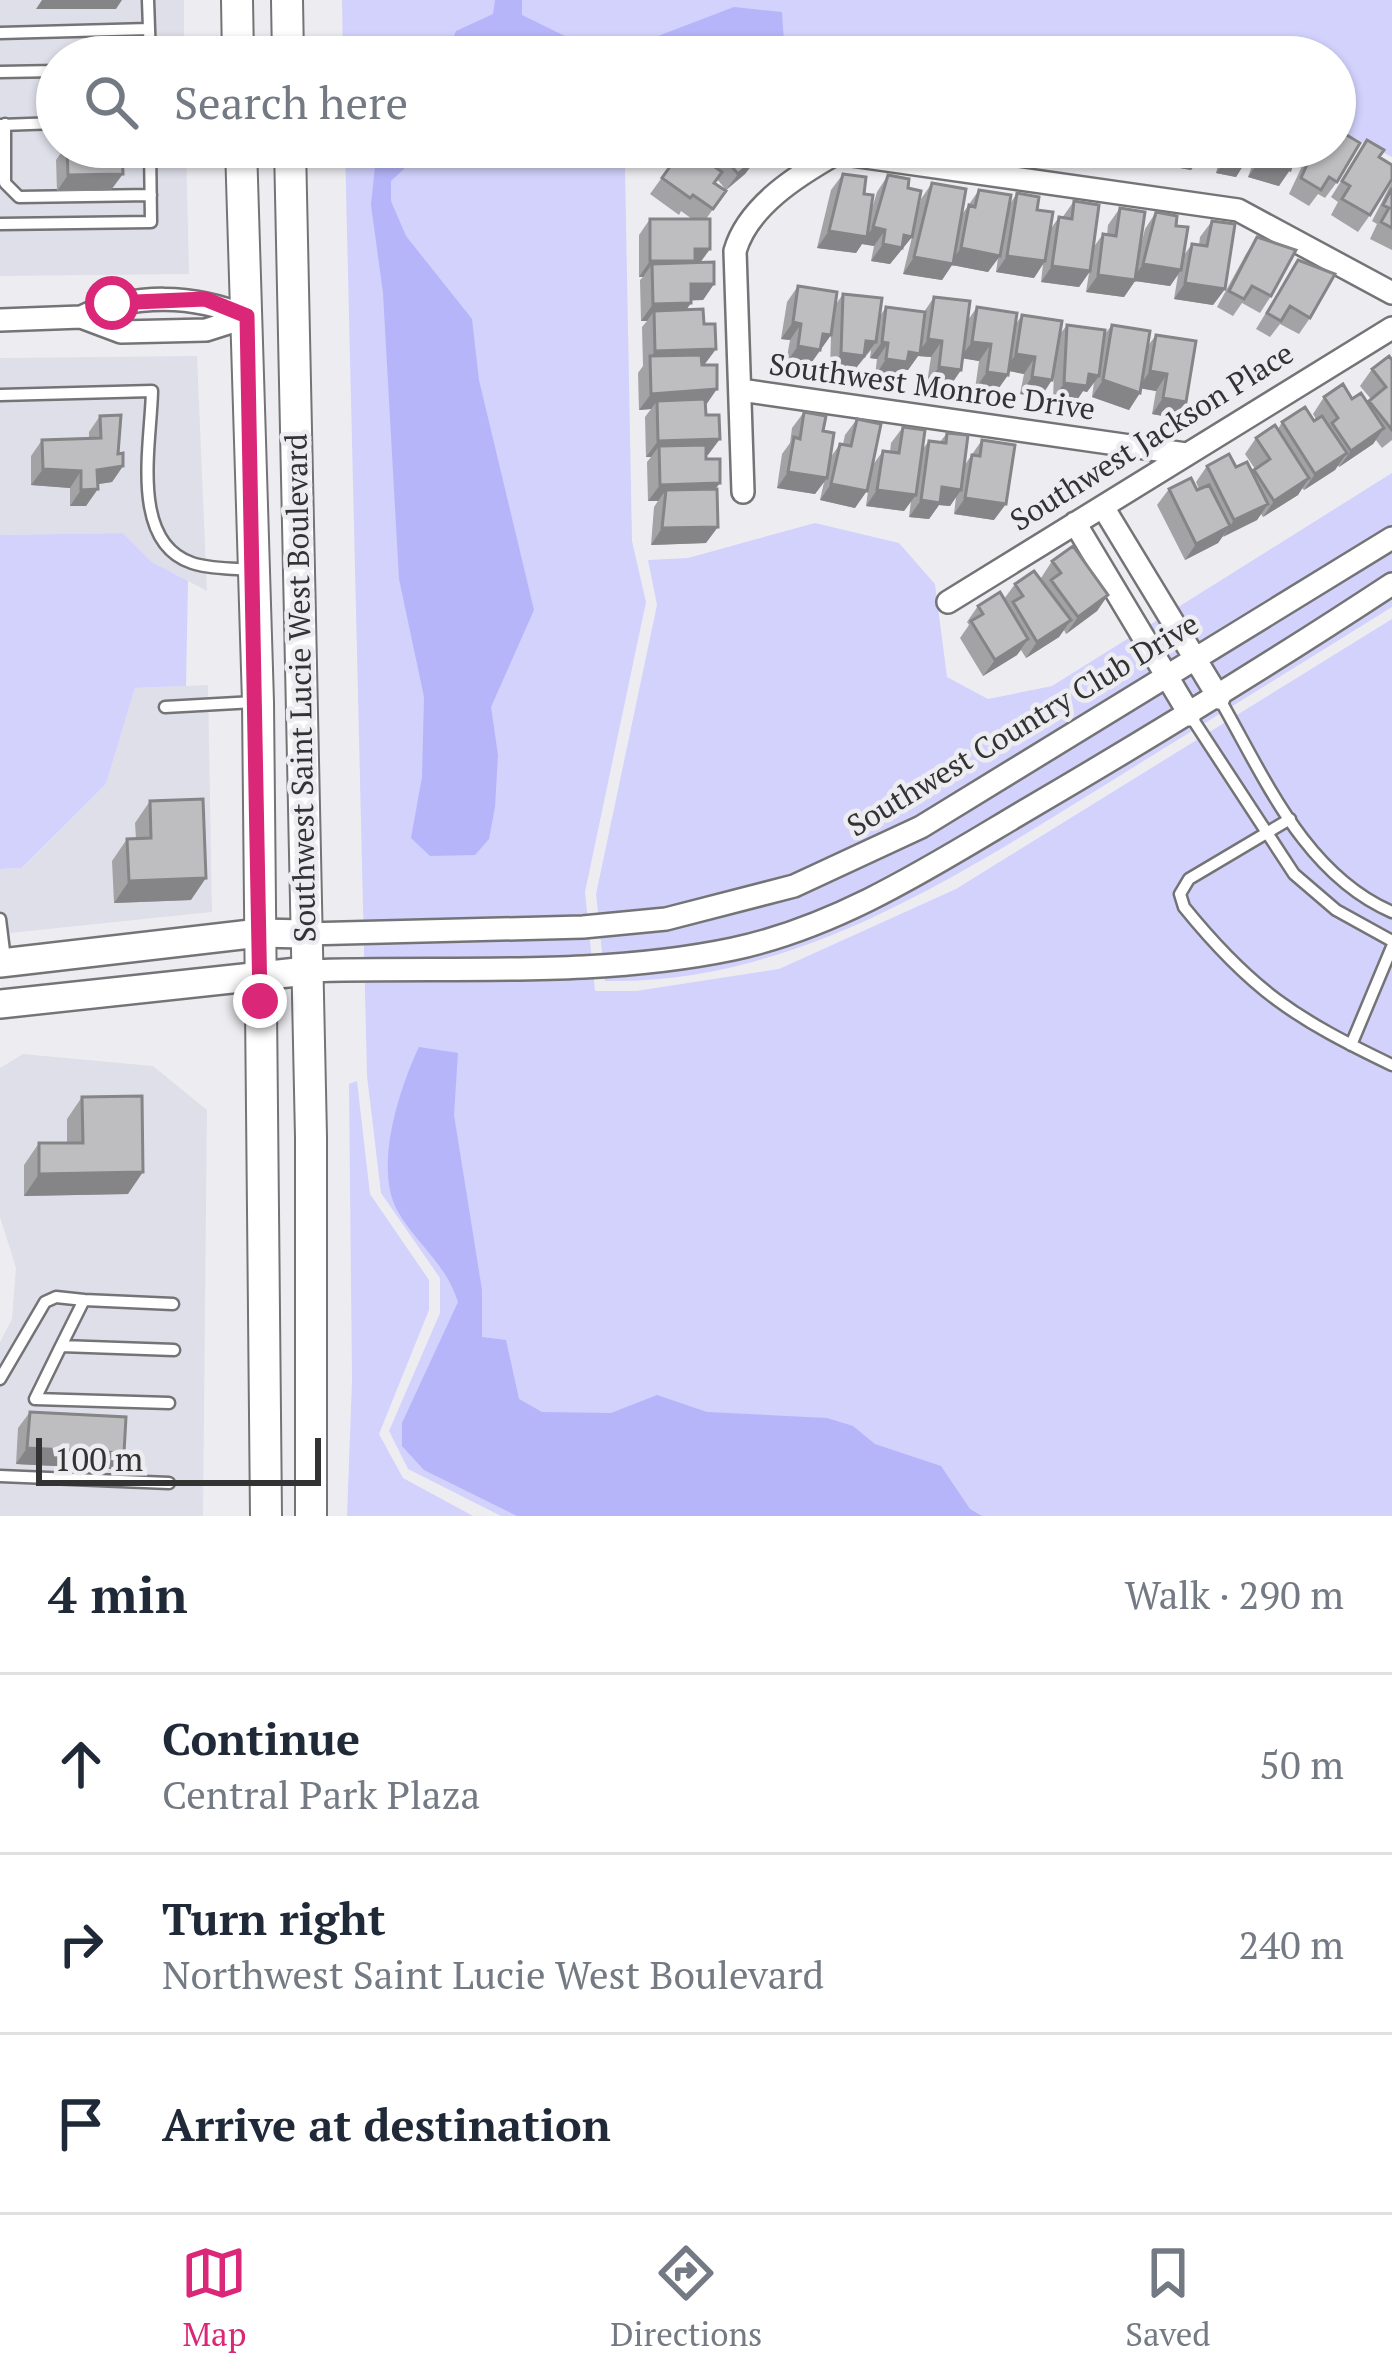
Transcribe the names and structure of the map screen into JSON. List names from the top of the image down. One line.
{"streets":{"main road":["Southwest Saint Lucie West Boulevard"],"street":["Southwest Monroe Drive","Southwest Jackson Place","Southwest Country Club Drive"]},"crossings":[["Southwest Monroe Drive","Southwest Jackson Place"],["Southwest Saint Lucie West Boulevard","Southwest Country Club Drive"]],"scale_bar":"100 m","page":{"search":"Search here","scale":"100 m","heading":["4 min","Walk · 290 m"],"list":[["Continue","Central Park Plaza","50 m"],["Turn right","Northwest Saint Lucie West Boulevard","240 m"],"Arrive at destination"],"nav":["Map","Directions","Saved"]}}
